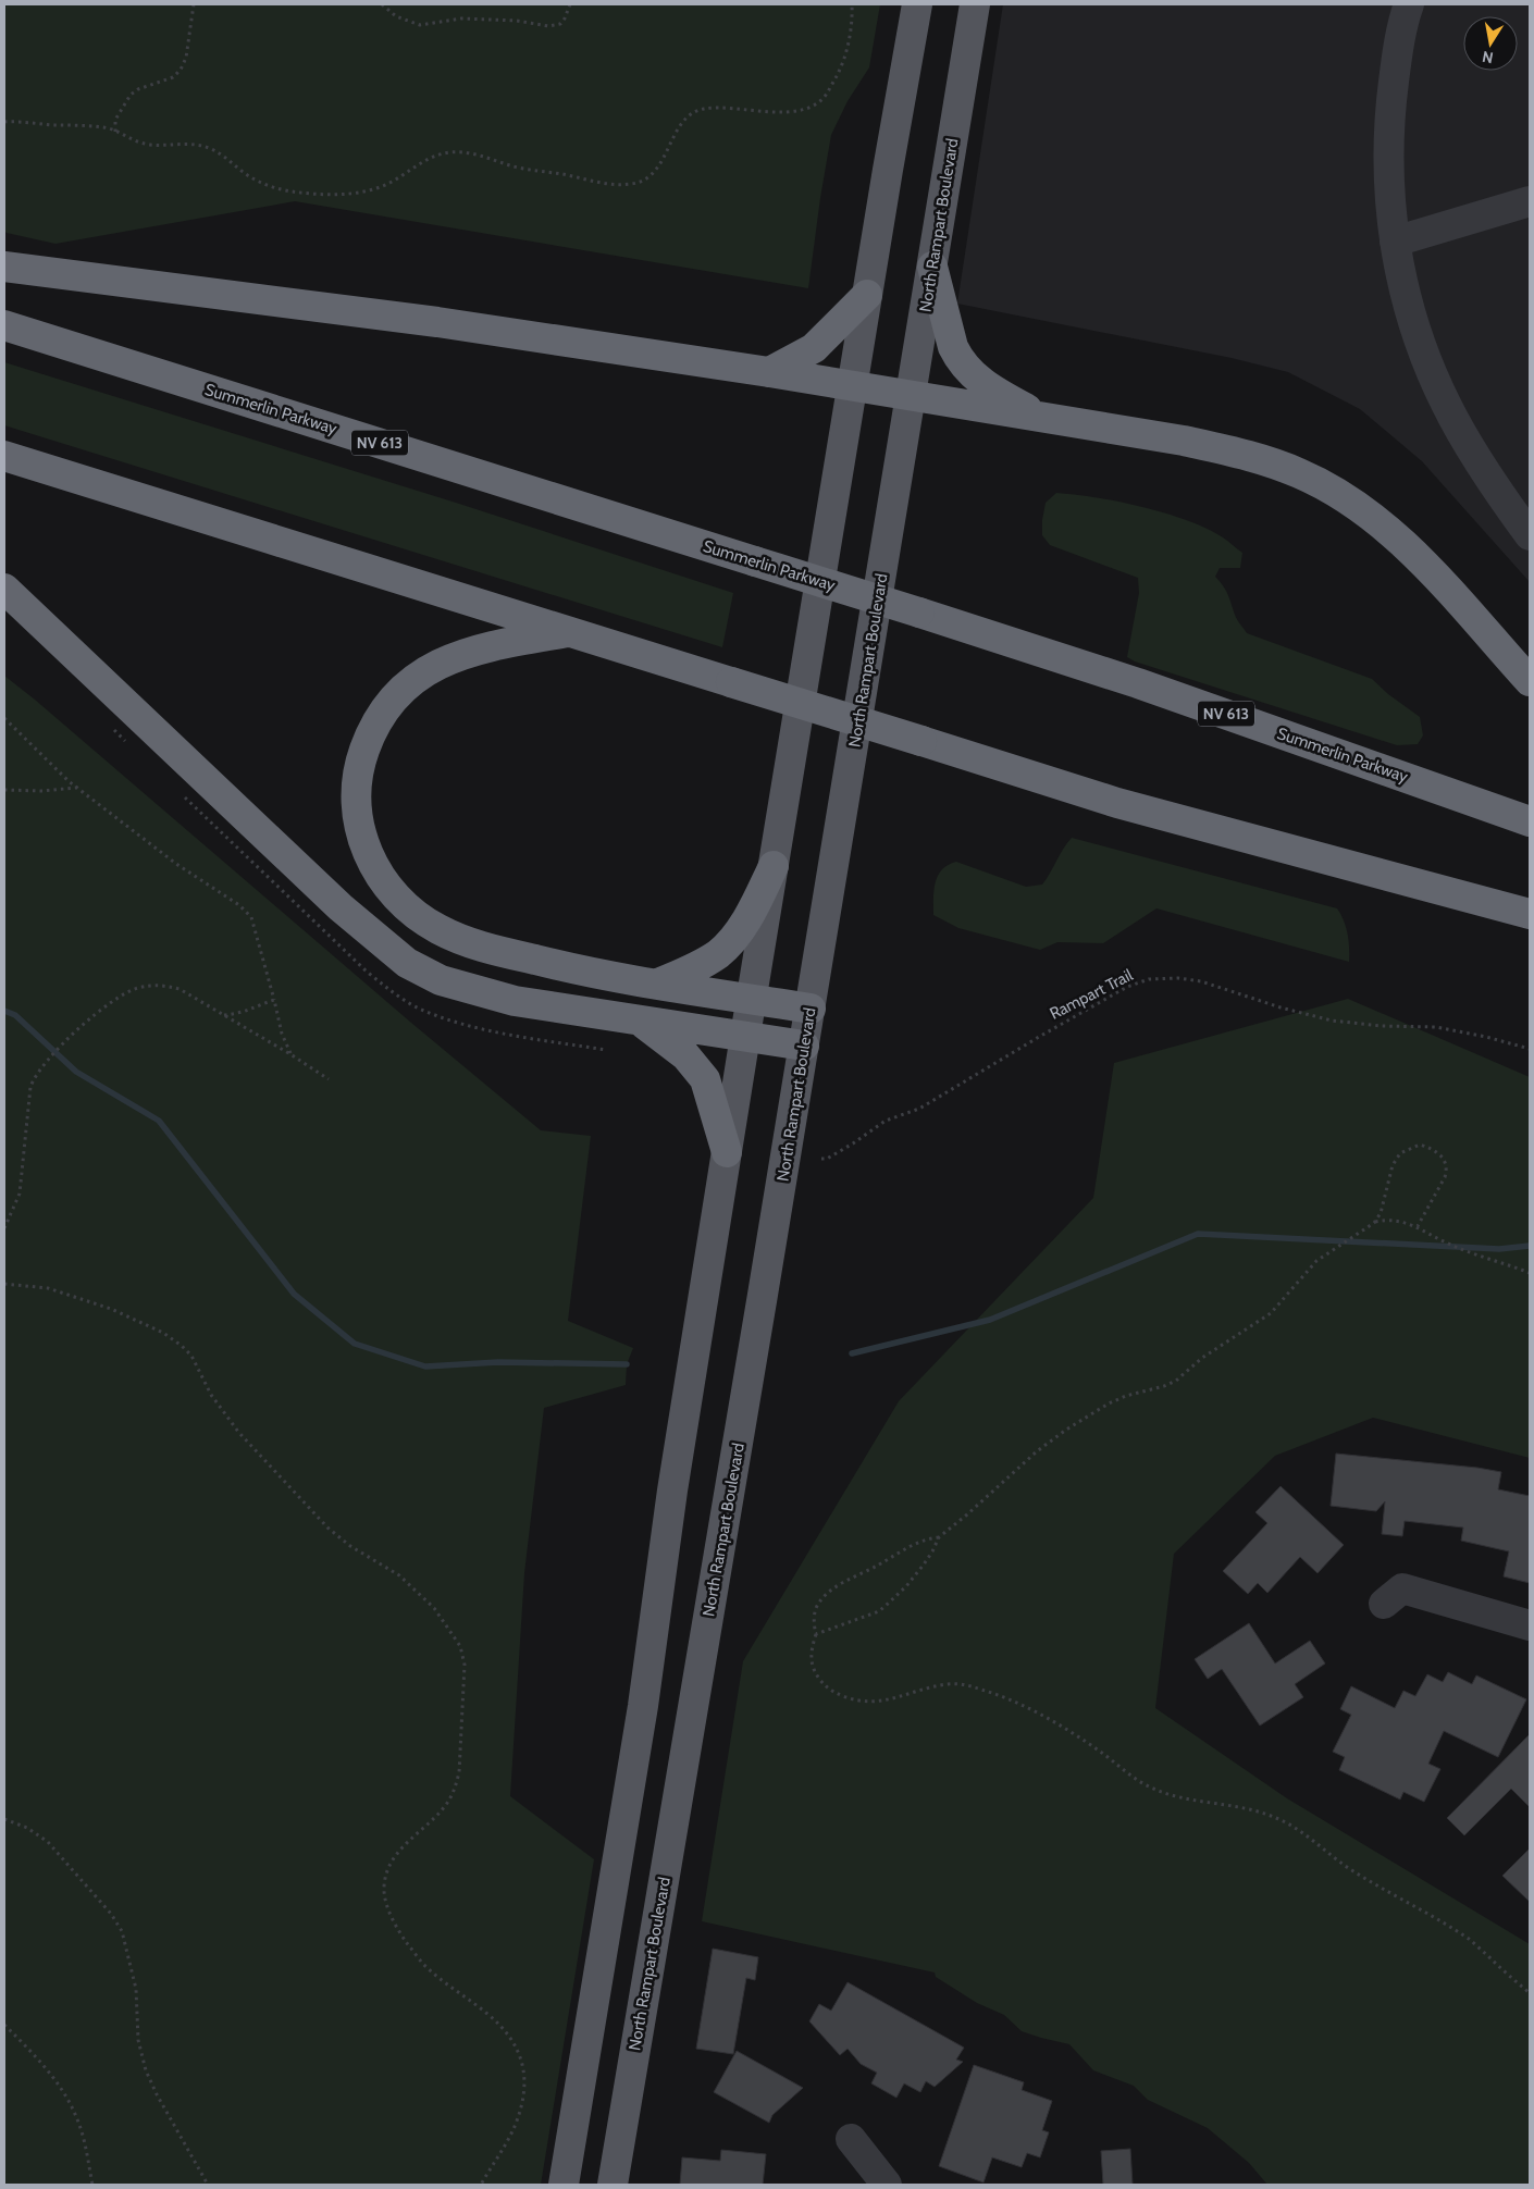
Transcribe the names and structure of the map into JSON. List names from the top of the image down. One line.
{"streets":{"highway":["Summerlin Parkway","NV 613"],"main road":["North Rampart Boulevard"],"path":["Rampart Trail"]},"north":"bottom"}
